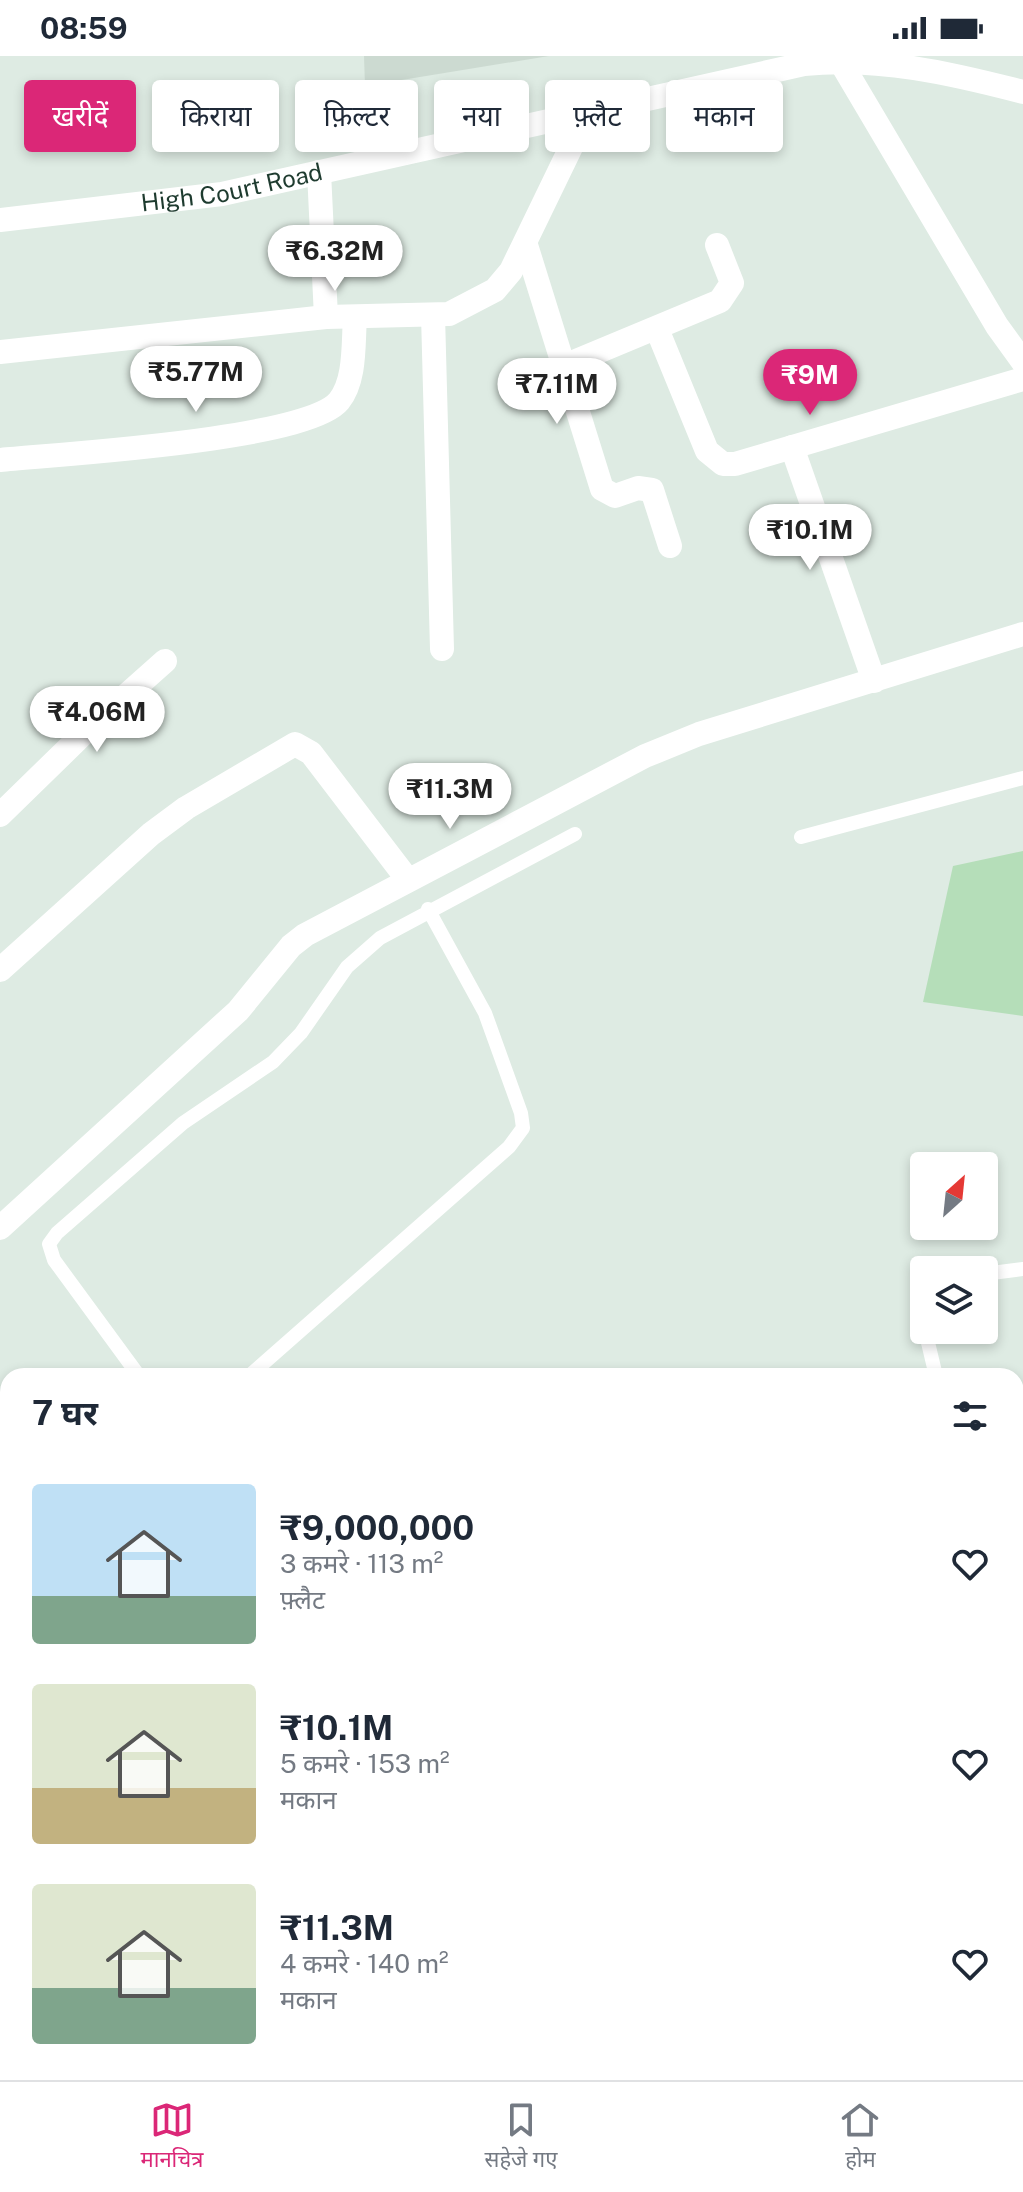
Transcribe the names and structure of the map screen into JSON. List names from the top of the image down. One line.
{"streets":{"street":["High Court Road"]},"north":"top right","page":{"status":"08:59","chip":["खरीदें","किराया","फ़िल्टर","नया","फ़्लैट","मकान"],"price":["₹6.32M","₹5.77M","₹9M","₹7.11M","₹10.1M","₹4.06M","₹11.3M"],"heading":"7 घर","list":[{"name":"₹9,000,000","note":"3 कमरे · 113 m² · फ़्लैट"},{"name":"₹10.1M","note":"5 कमरे · 153 m² · मकान"},{"name":"₹11.3M","note":"4 कमरे · 140 m² · मकान"}],"tabs":["मानचित्र","सहेजे गए","होम"]}}
